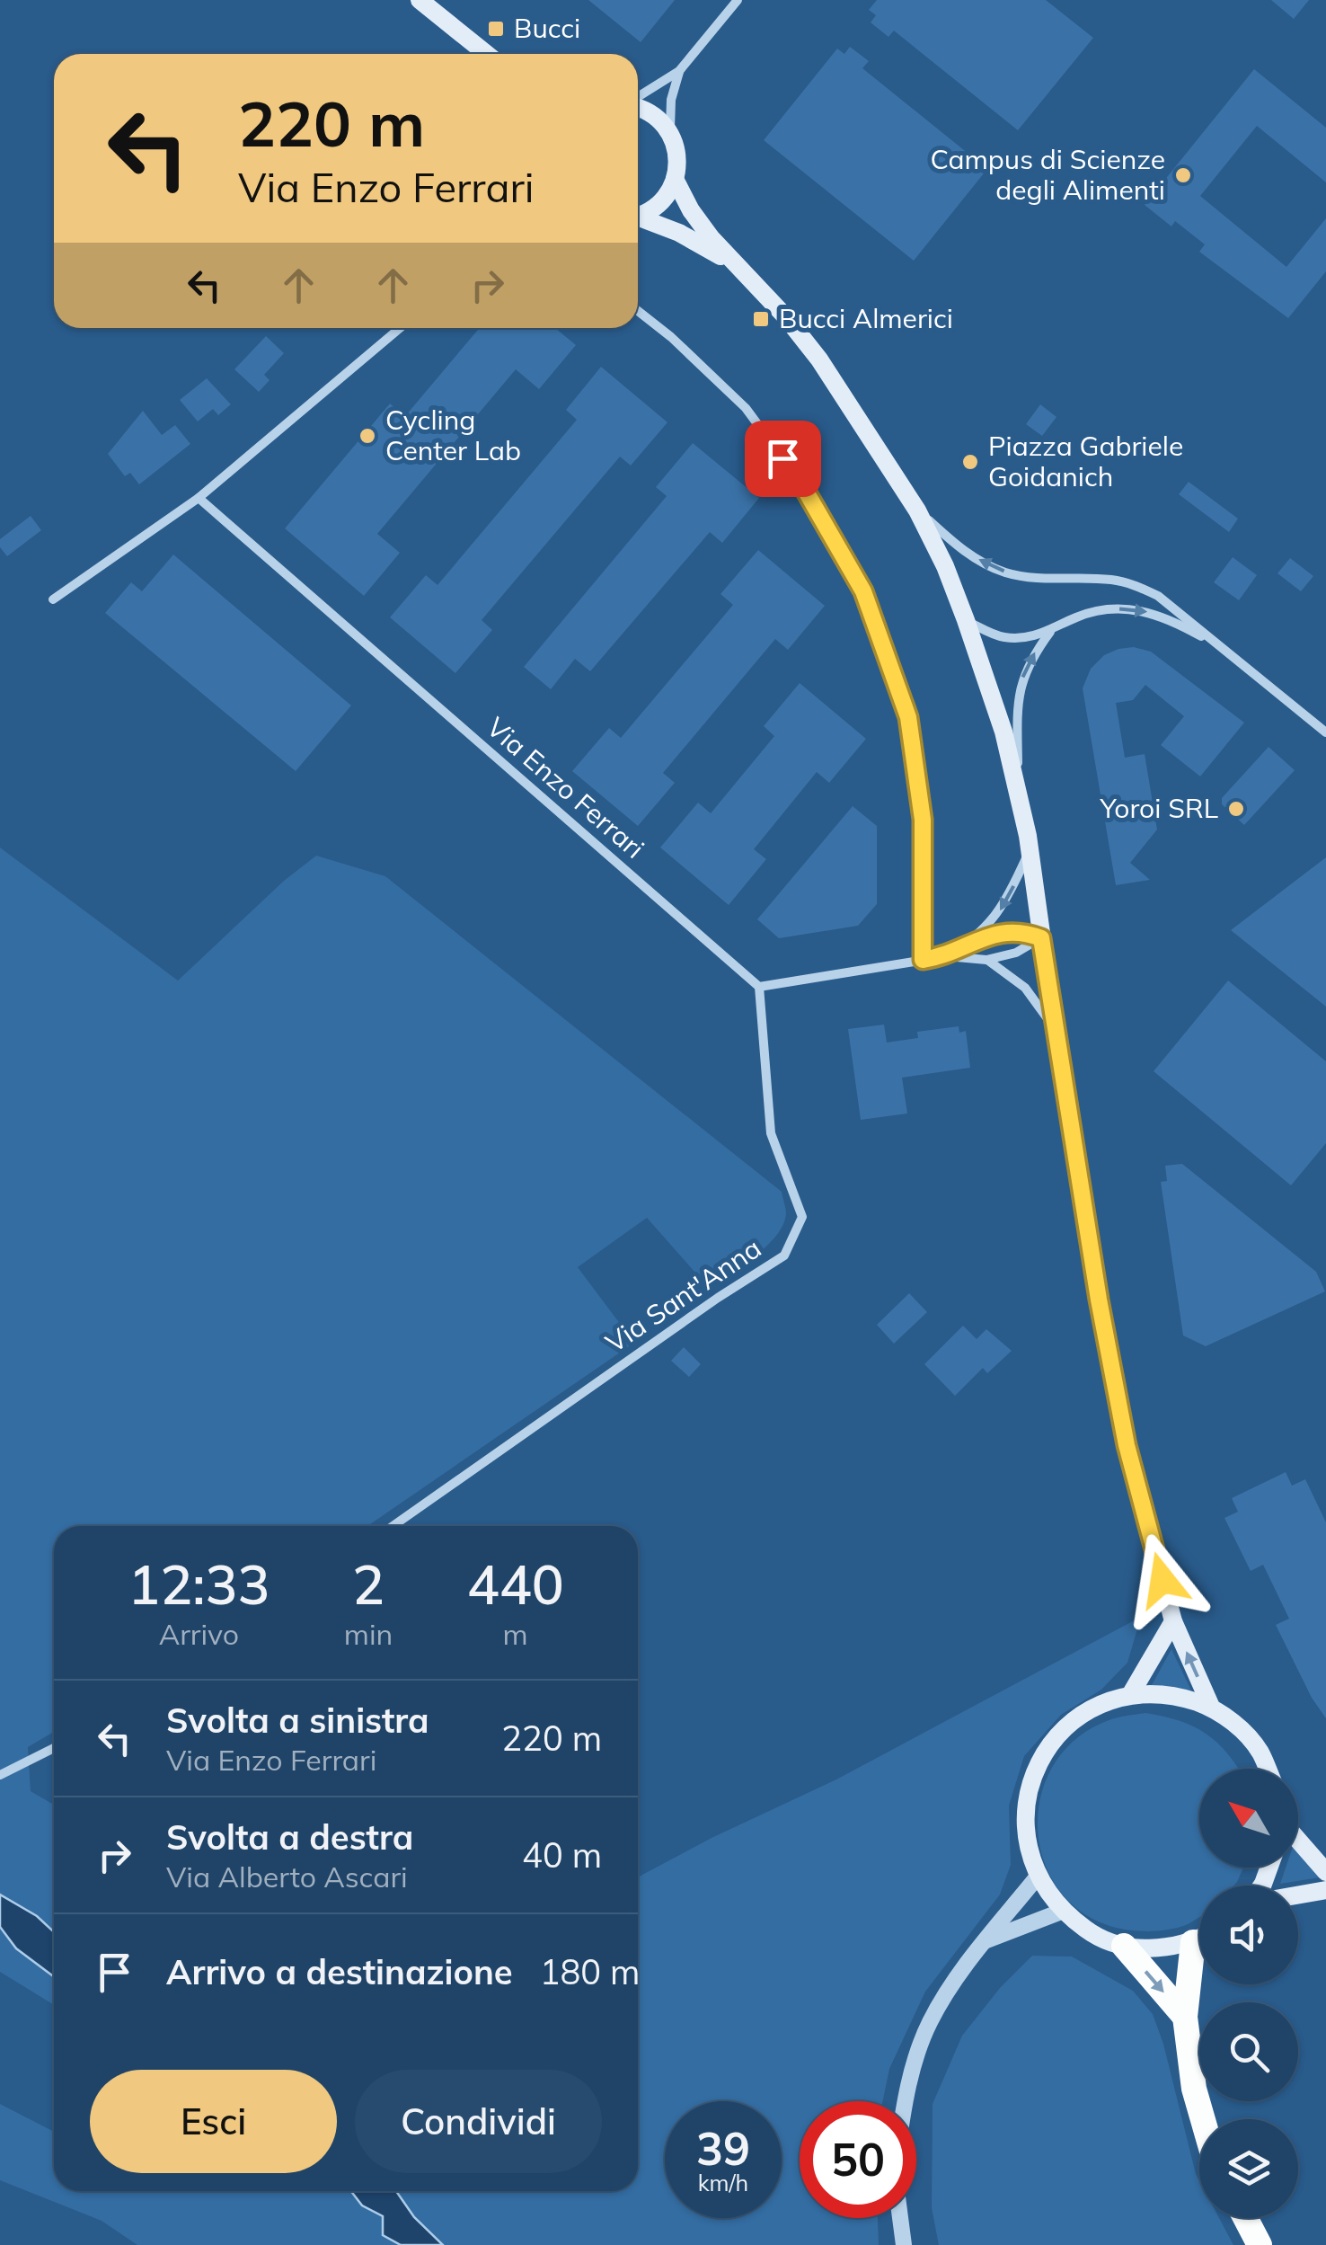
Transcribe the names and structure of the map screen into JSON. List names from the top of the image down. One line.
{"streets":{"street":["Via Enzo Ferrari","Via Sant'Anna"]},"crossings":[["Via Enzo Ferrari","Via Sant'Anna"]],"places":{"transit":["Bucci","Bucci Almerici"],"other":["Campus di Scienze degli Alimenti","Cycling Center Lab","Piazza Gabriele Goidanich","Yoroi SRL"]},"north":"top left","page":{"turn":["220 m","Via Enzo Ferrari"],"eta":["12:33","Arrivo","2","min","440","m"],"list":[{"name":"Svolta a sinistra","note":"Via Enzo Ferrari","value":"220 m"},{"name":"Svolta a destra","note":"Via Alberto Ascari","value":"40 m"},{"name":"Arrivo a destinazione","value":"180 m"}],"buttons":["Esci","Condividi"],"speed":"39 km/h","limit":"50"}}
